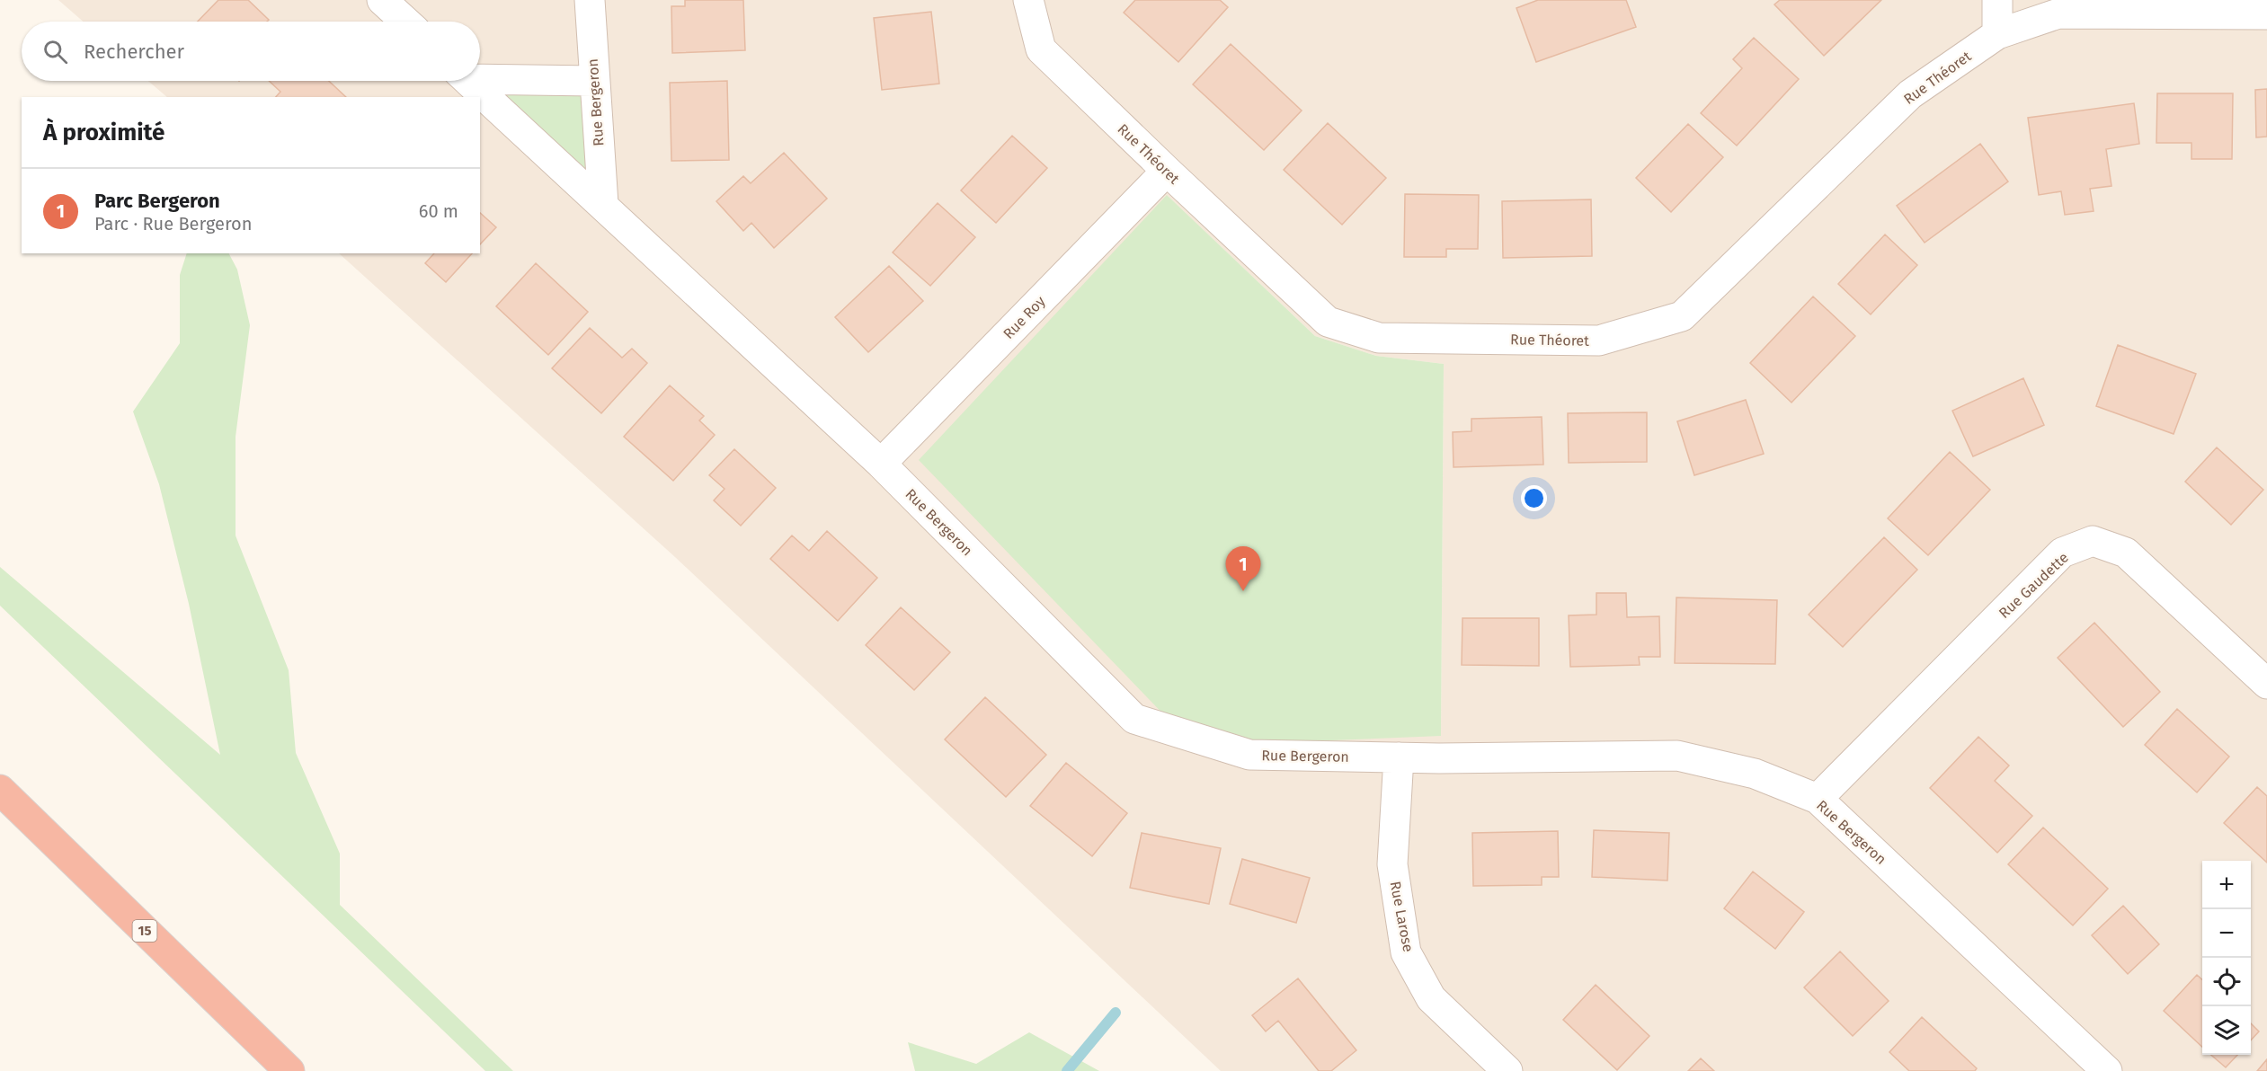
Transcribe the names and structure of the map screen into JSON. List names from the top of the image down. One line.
{"streets":{"highway":["15"],"street":["Rue Théoret","Rue Bergeron","Rue Roy","Rue Gaudette","Rue Larose"]},"crossings":[["Rue Théoret","Rue Roy"],["Rue Bergeron","Rue Roy"],["Rue Bergeron","Rue Gaudette"],["Rue Bergeron","Rue Larose"]],"page":{"search":"Rechercher","heading":"À proximité","list":[{"mark":"1","name":"Parc Bergeron","note":"Parc · Rue Bergeron","value":"60 m"}],"pins":"1","map_buttons":["+","−"]}}
